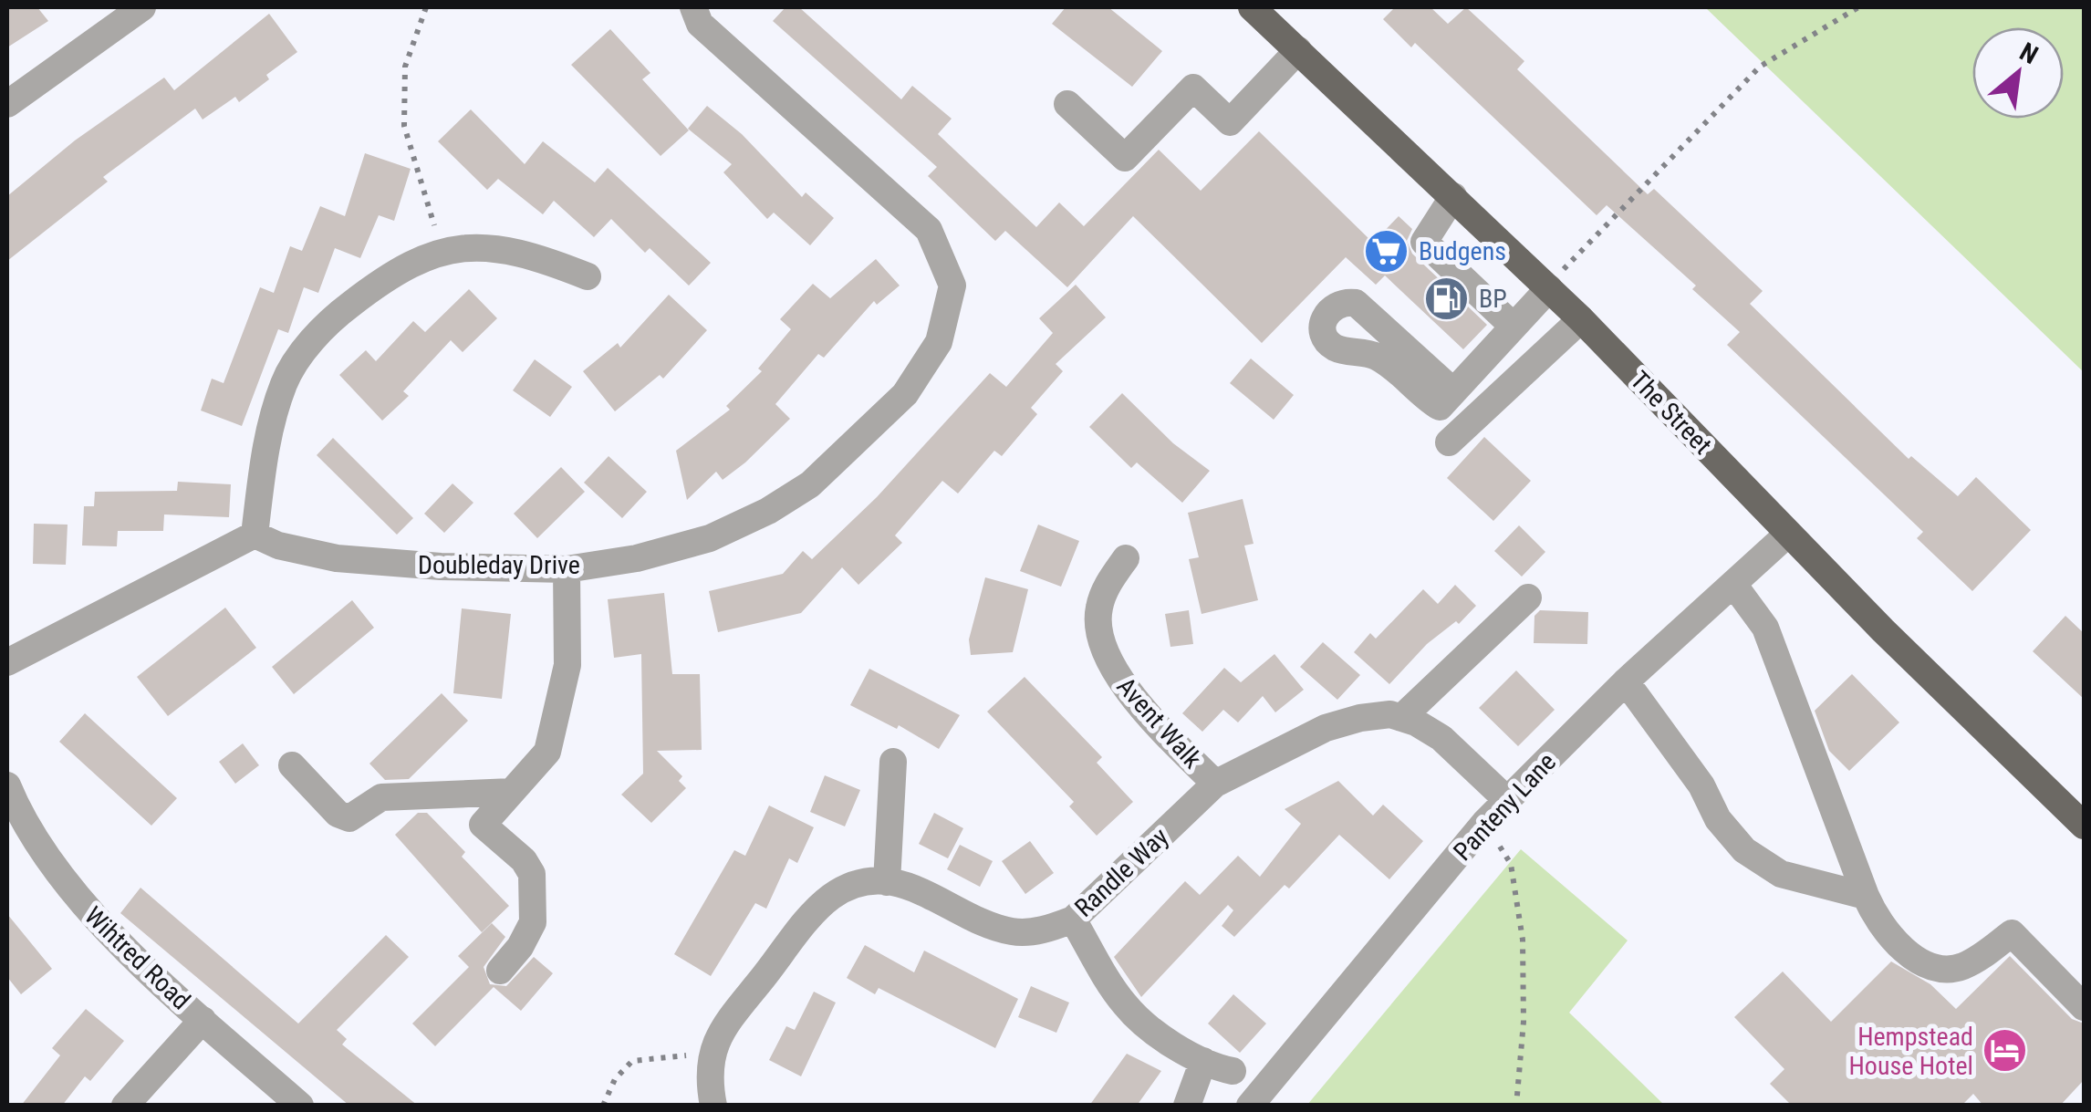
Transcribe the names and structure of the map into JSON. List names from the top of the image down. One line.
{"streets":{"main road":["The Street"],"street":["Doubleday Drive","Avent Walk","Panteny Lane","Randle Way","Wihtred Road"]},"crossings":[["The Street","Panteny Lane"],["Avent Walk","Randle Way"],["Panteny Lane","Randle Way"]],"places":{"supermarket":["Budgens"],"fuel station":["BP"],"hotel":["Hempstead House Hotel"]},"north":"top right"}
